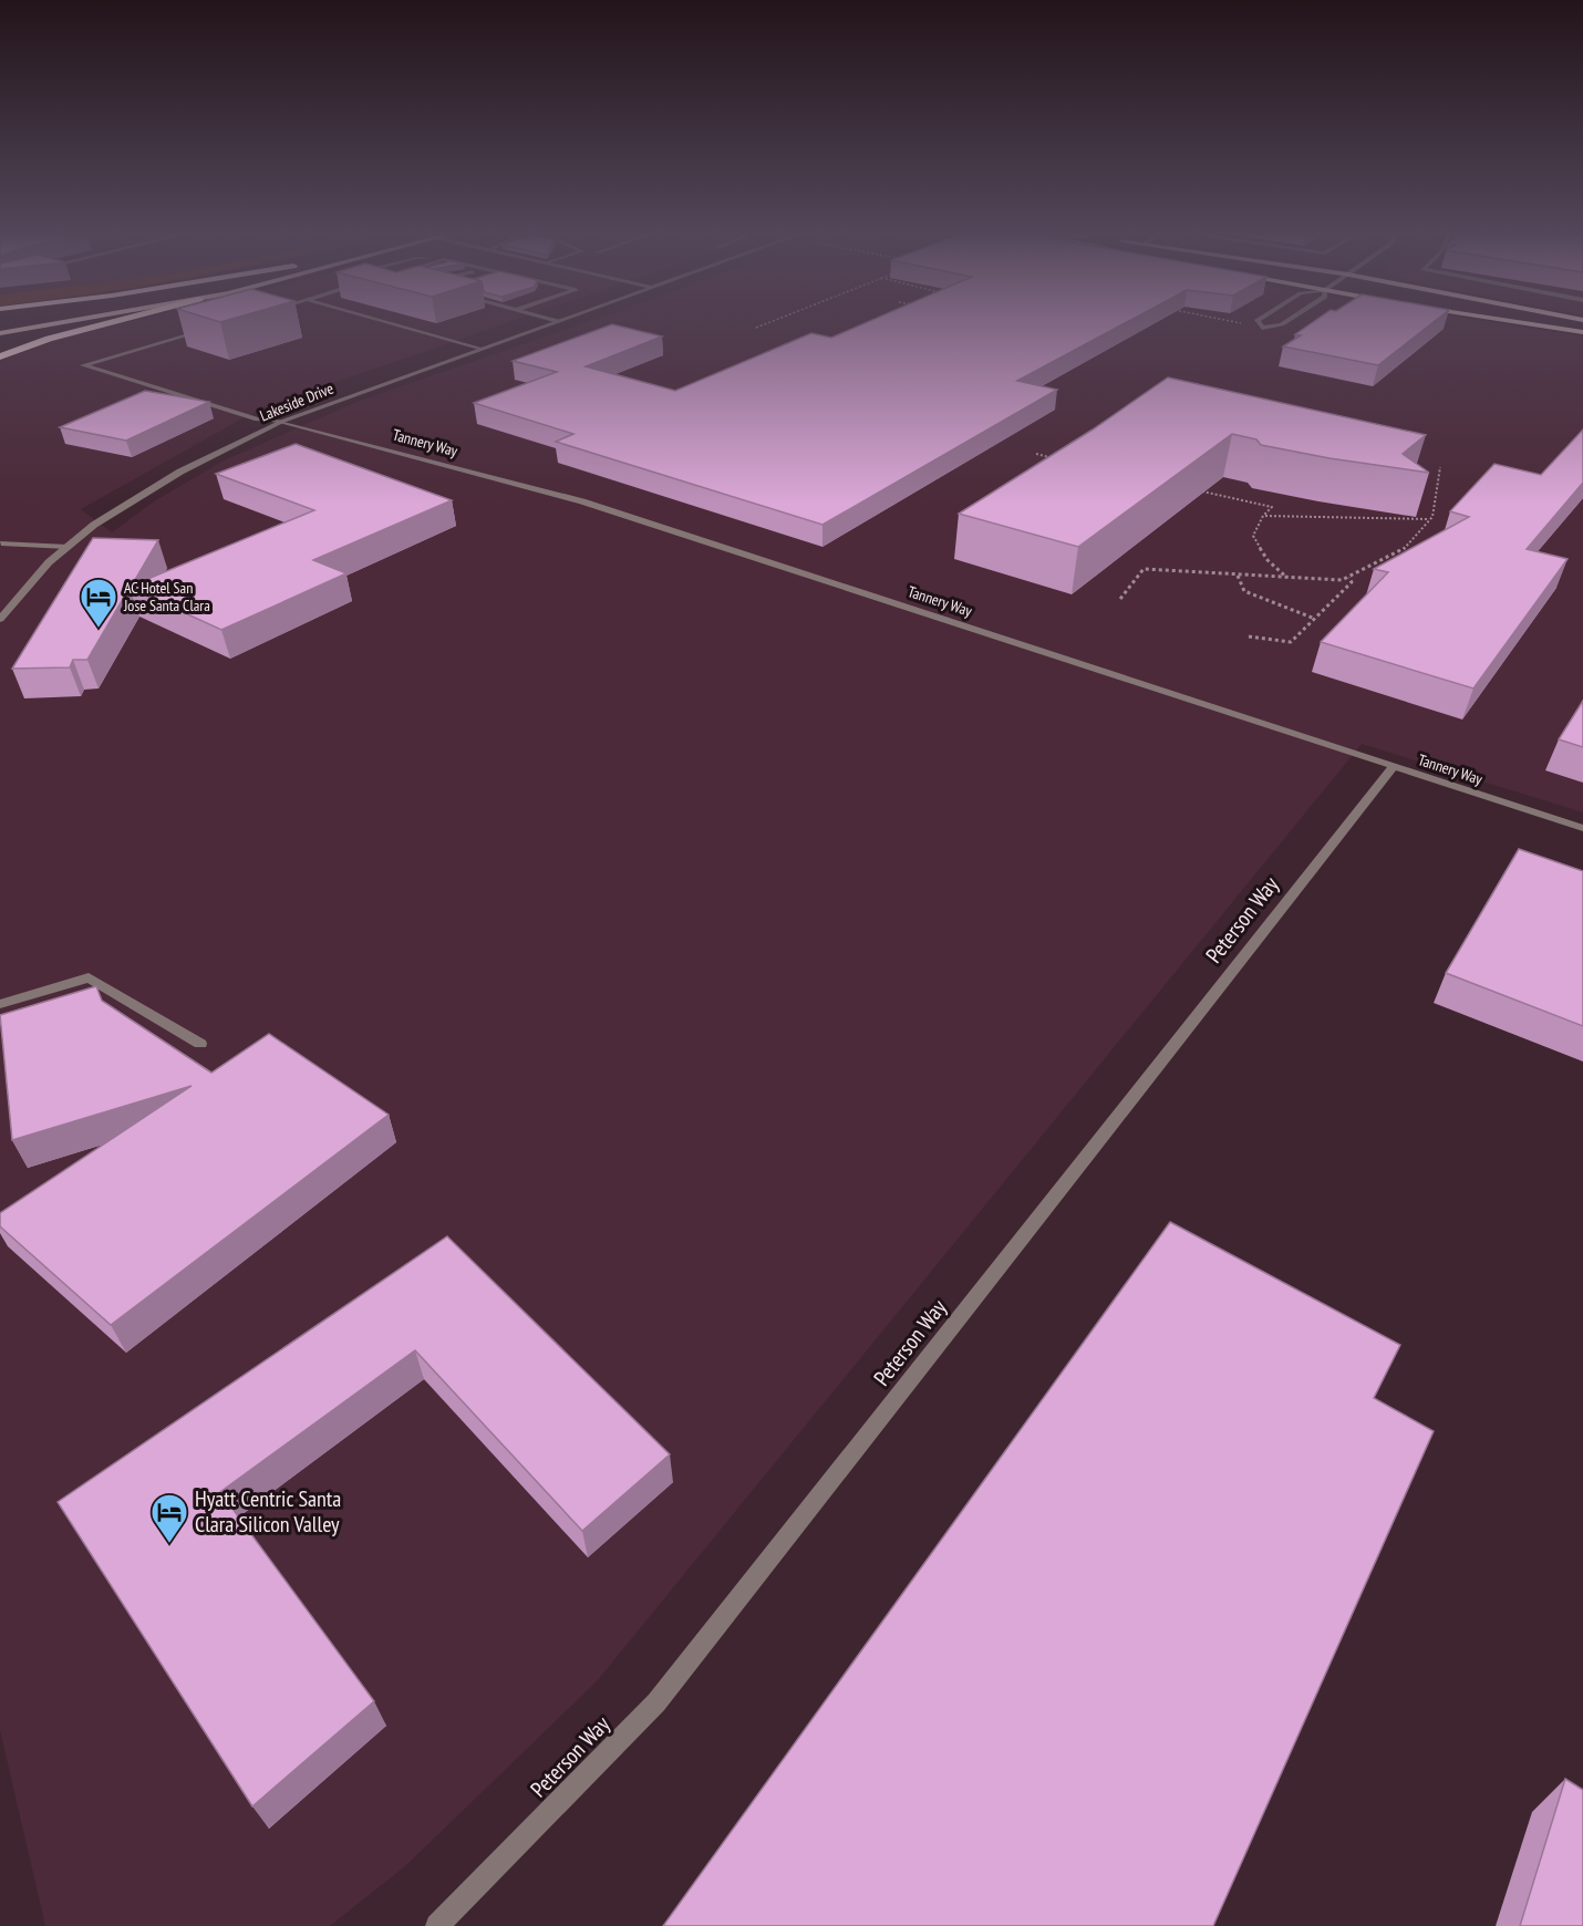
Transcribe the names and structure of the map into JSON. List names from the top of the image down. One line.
{"streets":{"street":["Lakeside Drive","Tannery Way","Peterson Way"]},"crossings":[["Lakeside Drive","Tannery Way"],["Tannery Way","Peterson Way"]],"places":{"hotel":["AC Hotel San Jose Santa Clara","Hyatt Centric Santa Clara Silicon Valley"]}}
